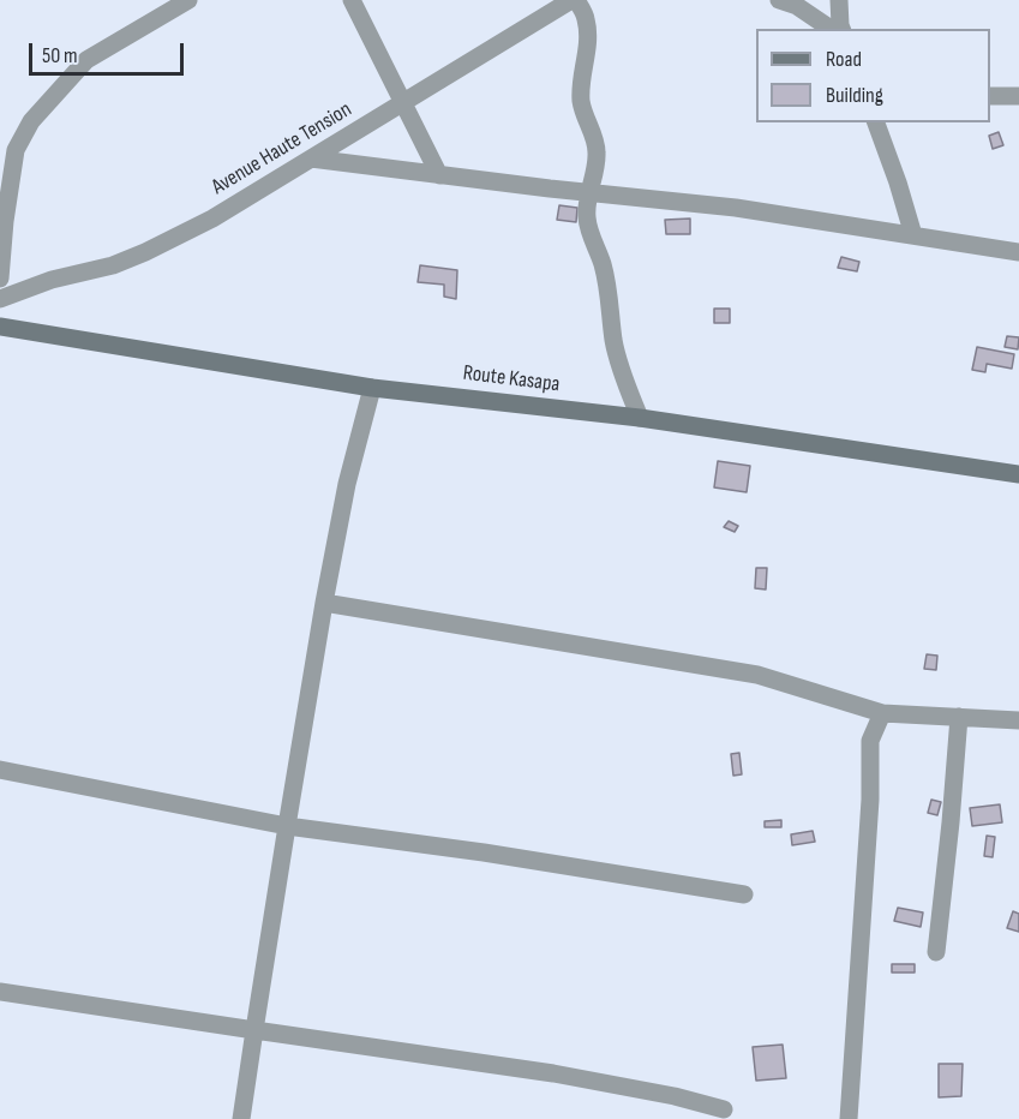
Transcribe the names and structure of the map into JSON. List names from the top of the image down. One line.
{"streets":{"main road":["Route Kasapa"],"street":["Avenue Haute Tension"]},"legend":["Road","Building"],"scale_bar":"50 m"}
